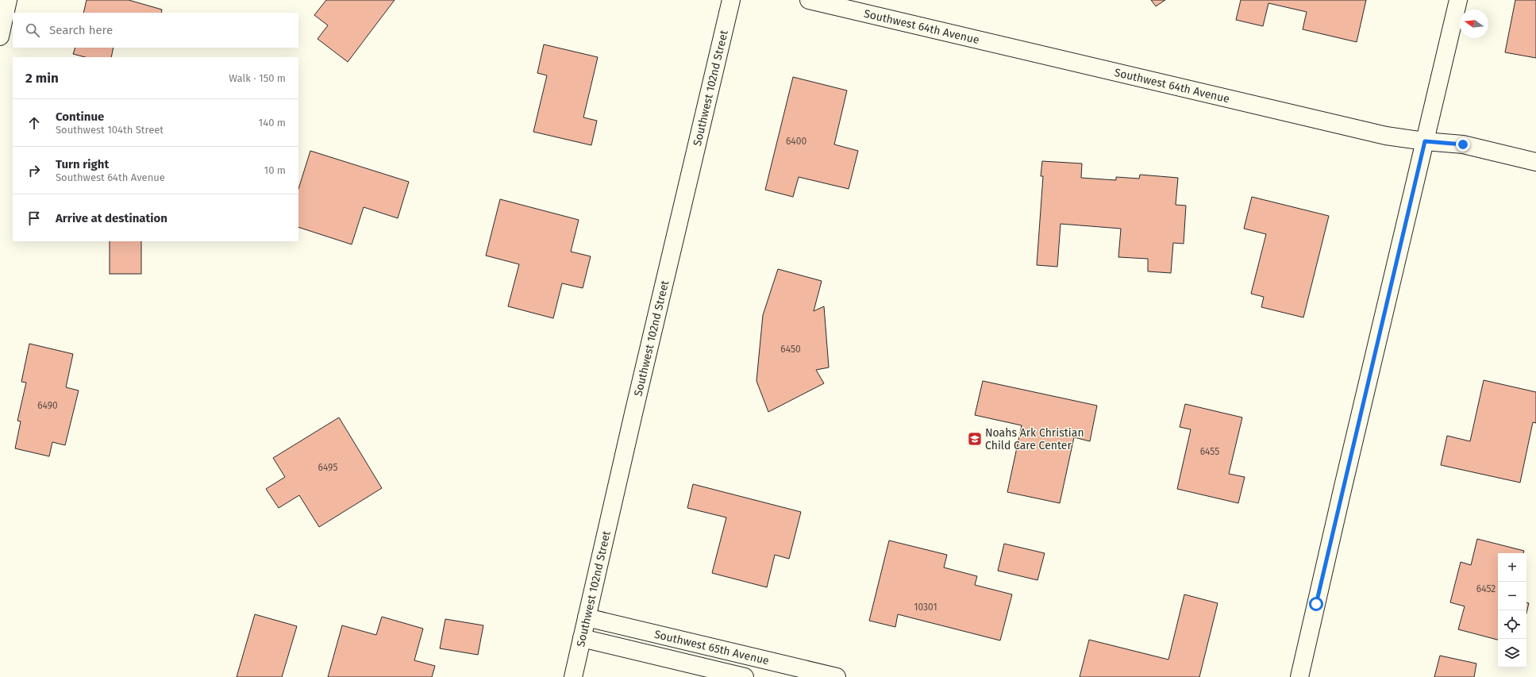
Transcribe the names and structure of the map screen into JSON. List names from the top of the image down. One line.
{"streets":{"street":["Southwest 64th Avenue","Southwest 102nd Street","Southwest 65th Avenue"]},"crossings":[["Southwest 102nd Street","Southwest 65th Avenue"]],"places":{"school or university":["Noahs Ark Christian Child Care Center"]},"house_numbers":["6400","6450","6490","6455","6495","6452","10301"],"north":"left","page":{"search":"Search here","heading":["2 min","Walk · 150 m"],"list":[["Continue","Southwest 104th Street","140 m"],["Turn right","Southwest 64th Avenue","10 m"],"Arrive at destination"],"map_buttons":["+","−"]}}
